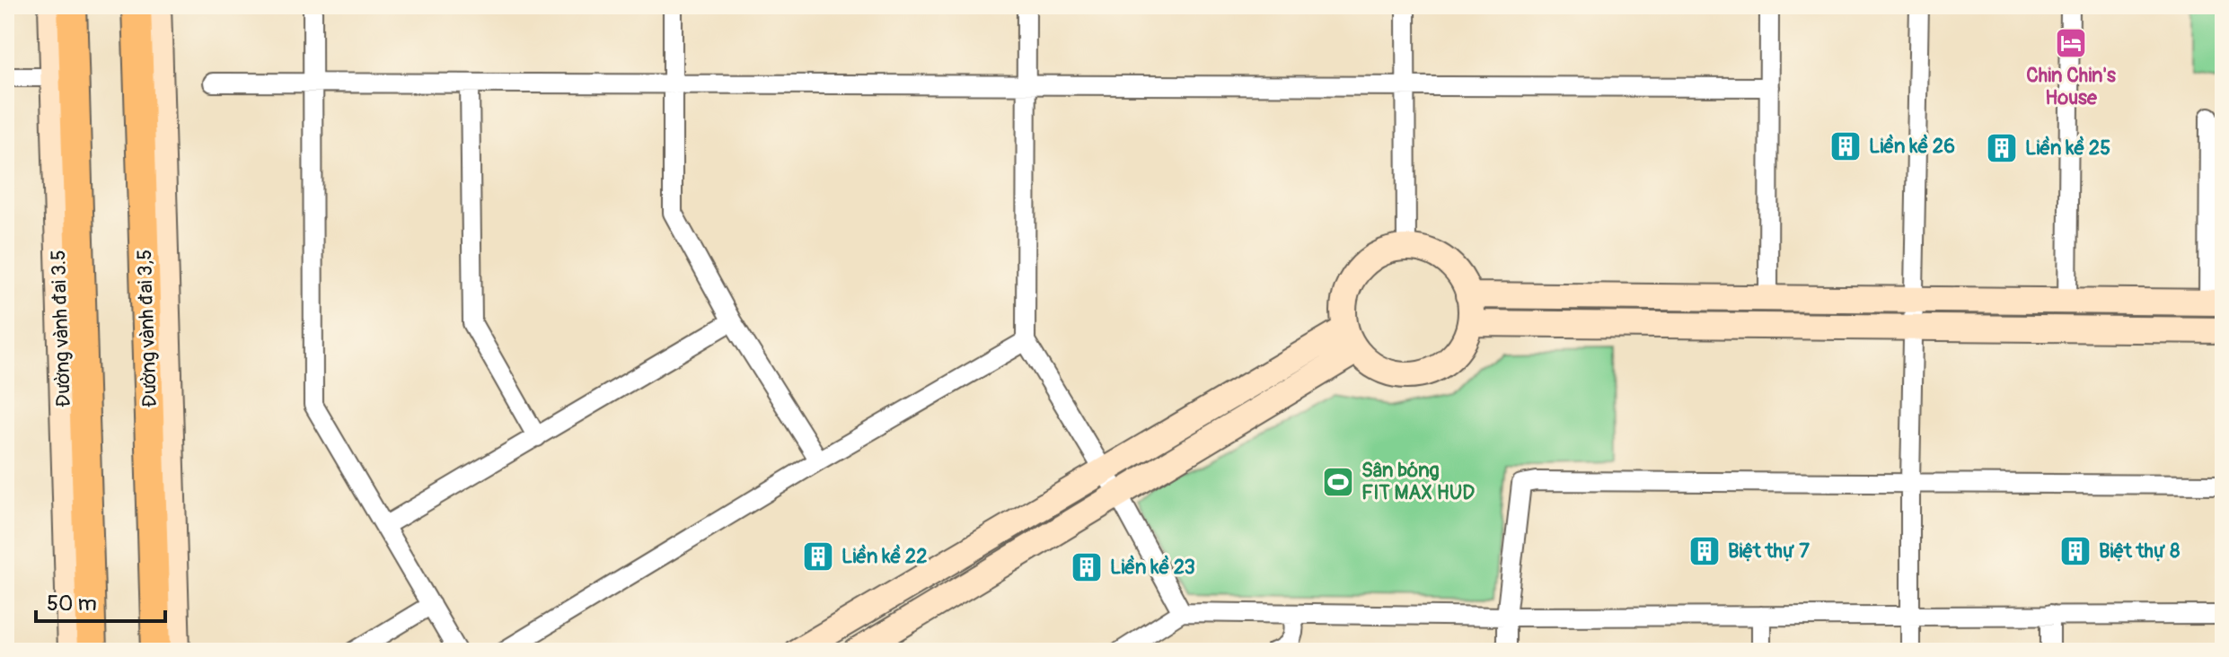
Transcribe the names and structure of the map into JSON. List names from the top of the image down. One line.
{"streets":{"main road":["Đường vành đai 3.5","Đường vành đai 3,5"]},"places":{"hotel":["Chin Chin's House"],"building":["Liền kề 26","Liền kề 25","Biệt thự 7","Biệt thự 8","Liền kề 22","Liền kề 23"],"sports":["Sân bóng FIT MAX HUD"]},"scale_bar":"50 m"}
